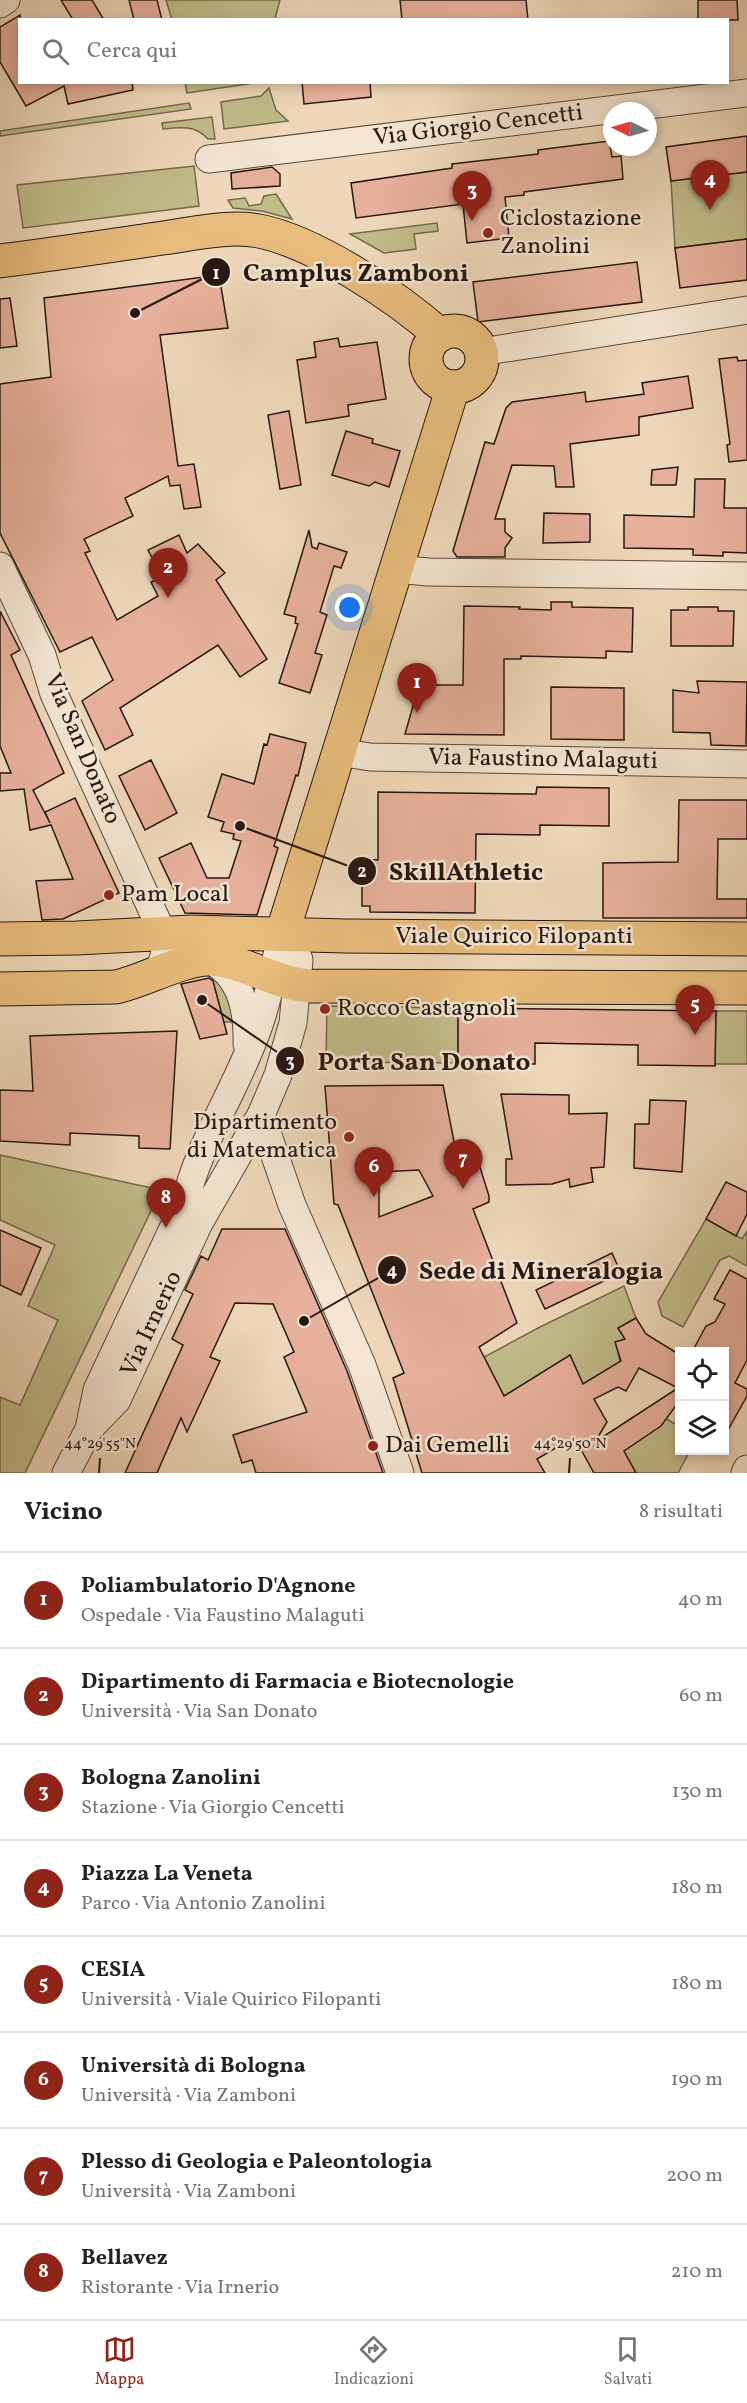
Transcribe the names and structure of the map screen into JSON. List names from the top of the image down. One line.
{"streets":{"main road":["Viale Quirico Filopanti"],"street":["Via Giorgio Cencetti","Via San Donato","Via Faustino Malaguti","Via Irnerio"]},"crossings":[["Via San Donato","Viale Quirico Filopanti"]],"places":["Ciclostazione Zanolini","Camplus Zamboni","SkillAthletic","Pam Local","Porta San Donato","Rocco Castagnoli","Dipartimento di Matematica","Sede di Mineralogia","Dai Gemelli"],"north":"left","page":{"search":"Cerca qui","pins":["4","3","2","1","5","7","6","8"],"heading":["Vicino","8 risultati"],"list":[{"mark":"1","name":"Poliambulatorio D'Agnone","note":"Ospedale · Via Faustino Malaguti","value":"40 m"},{"mark":"2","name":"Dipartimento di Farmacia e Biotecnologie","note":"Università · Via San Donato","value":"60 m"},{"mark":"3","name":"Bologna Zanolini","note":"Stazione · Via Giorgio Cencetti","value":"130 m"},{"mark":"4","name":"Piazza La Veneta","note":"Parco · Via Antonio Zanolini","value":"180 m"},{"mark":"5","name":"CESIA","note":"Università · Viale Quirico Filopanti","value":"180 m"},{"mark":"6","name":"Università di Bologna","note":"Università · Via Zamboni","value":"190 m"},{"mark":"7","name":"Plesso di Geologia e Paleontologia","note":"Università · Via Zamboni","value":"200 m"},{"mark":"8","name":"Bellavez","note":"Ristorante · Via Irnerio","value":"210 m"}],"nav":["Mappa","Indicazioni","Salvati"]},"coordinates":["44°29'55\"N","44°29'50\"N"]}
